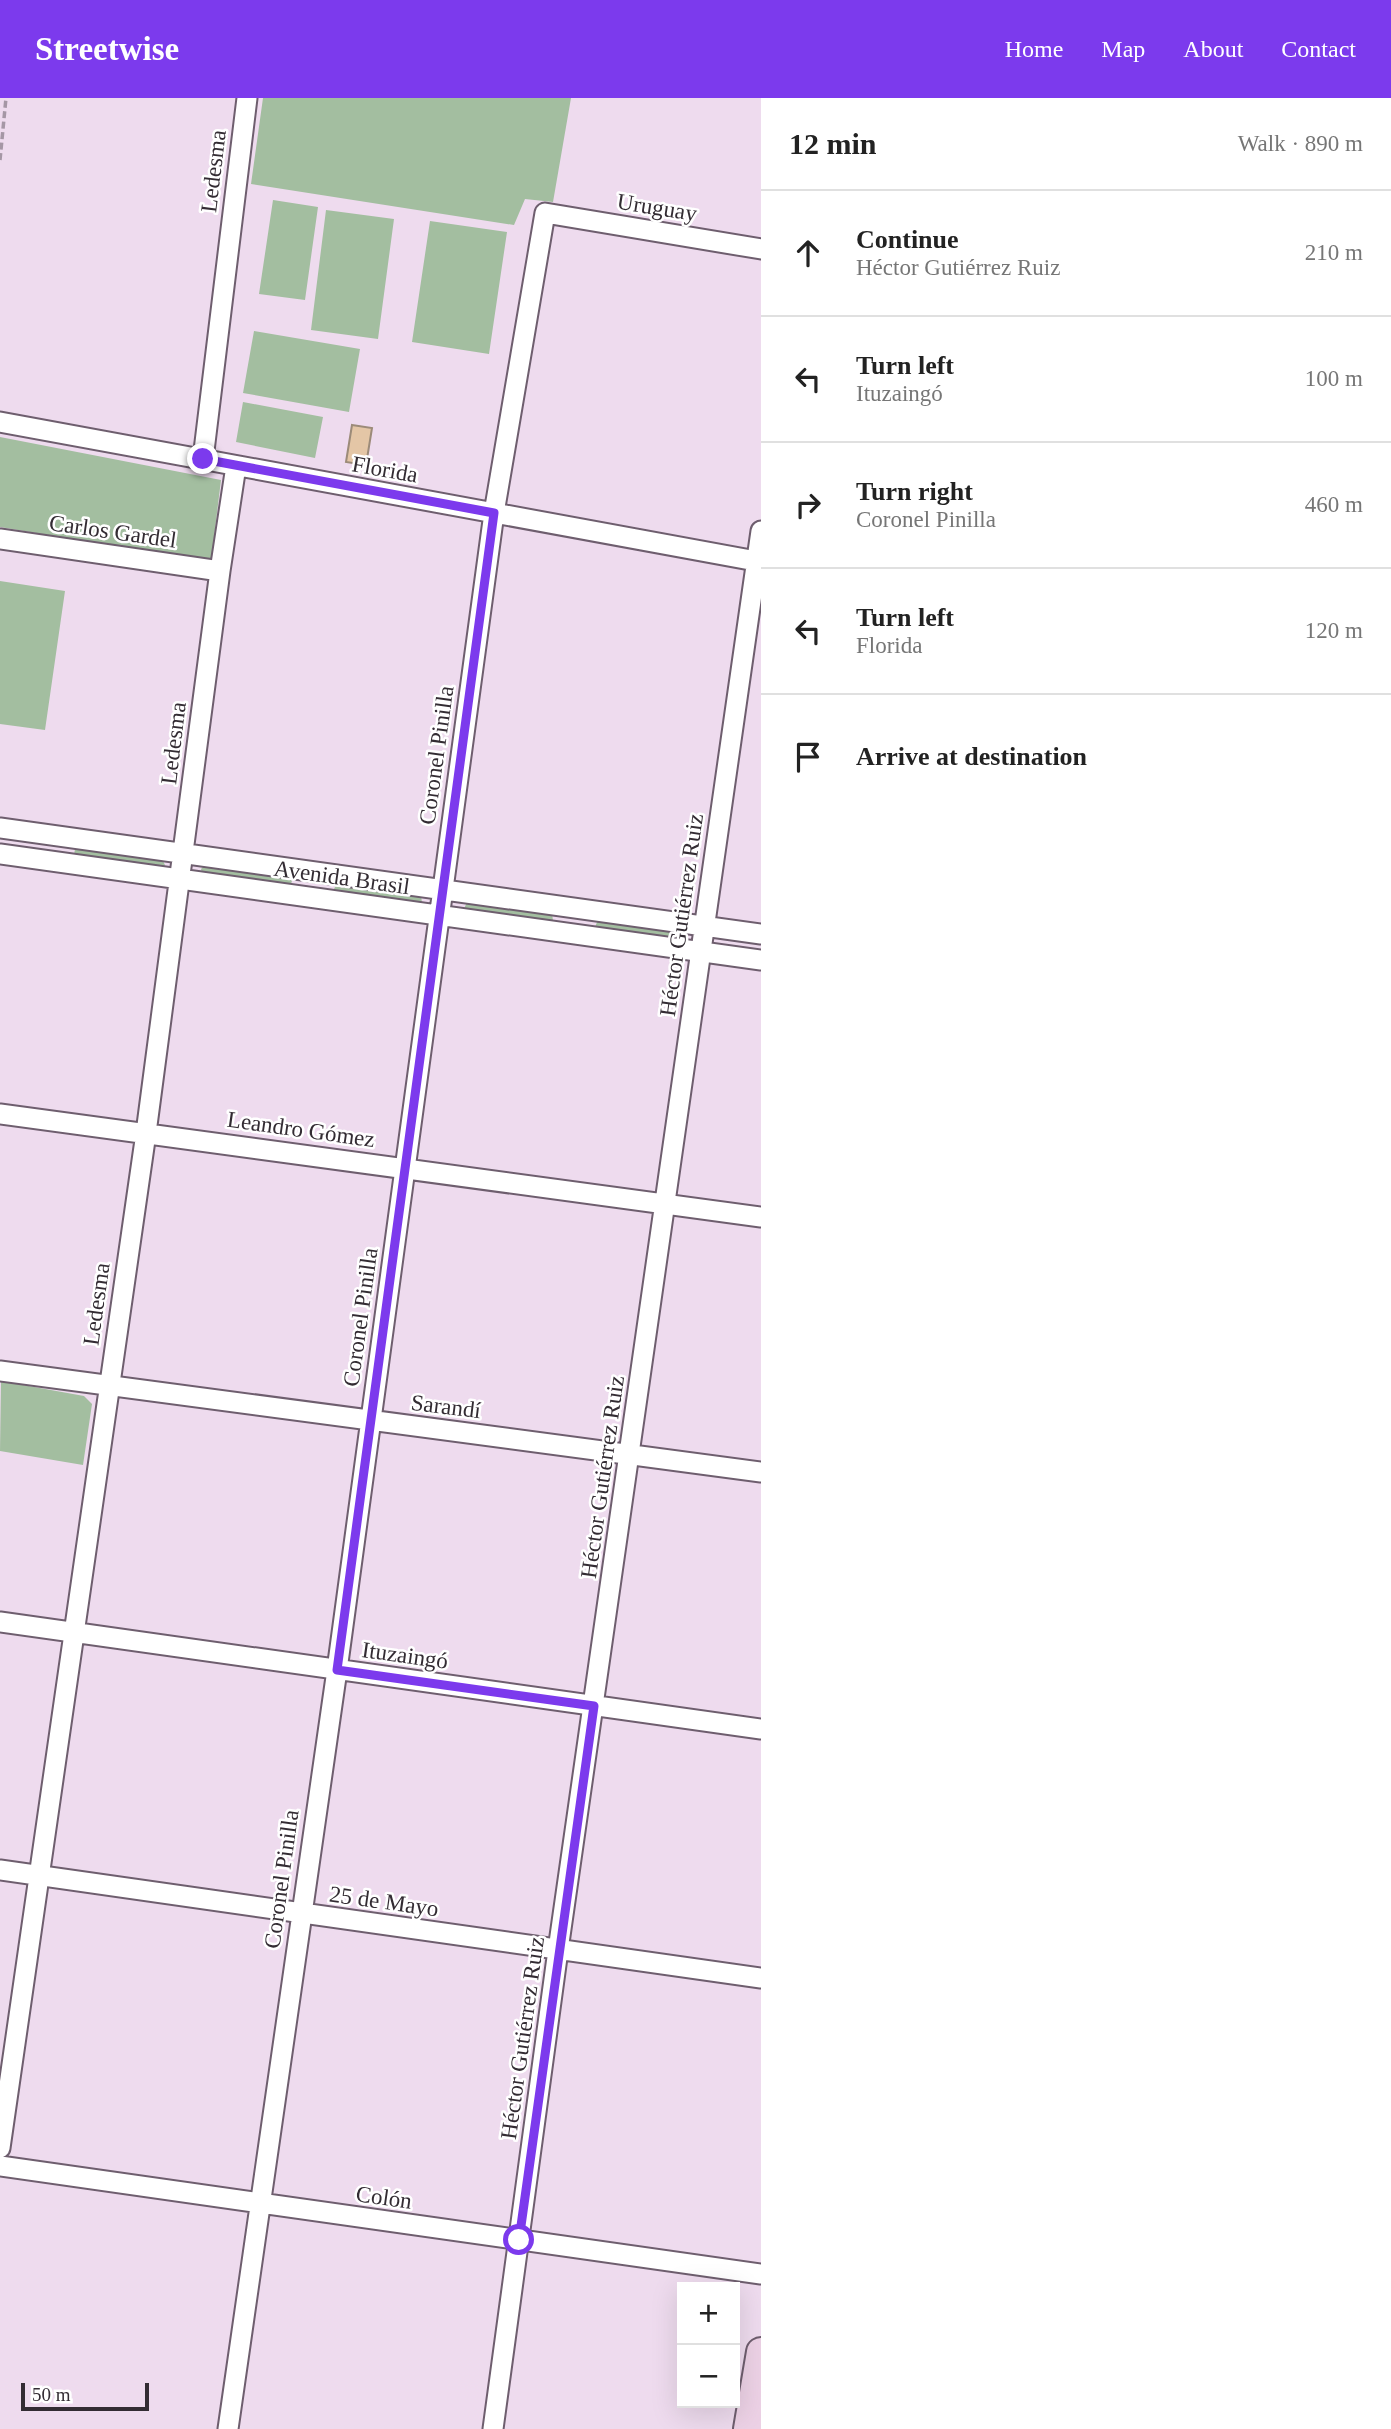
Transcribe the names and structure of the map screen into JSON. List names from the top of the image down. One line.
{"streets":{"street":["Ledesma","Uruguay","Florida","Carlos Gardel","Coronel Pinilla","Avenida Brasil","Héctor Gutiérrez Ruiz","Leandro Gómez","Sarandí","Ituzaingó","25 de Mayo","Colón"]},"crossings":[["Ledesma","Florida"],["Ledesma","Carlos Gardel"],["Ledesma","Avenida Brasil"],["Ledesma","Leandro Gómez"],["Ledesma","Sarandí"],["Ledesma","Ituzaingó"],["Ledesma","25 de Mayo"],["Uruguay","Coronel Pinilla"],["Florida","Coronel Pinilla"],["Florida","Héctor Gutiérrez Ruiz"],["Coronel Pinilla","Avenida Brasil"],["Coronel Pinilla","Leandro Gómez"],["Coronel Pinilla","Sarandí"],["Coronel Pinilla","Ituzaingó"],["Coronel Pinilla","25 de Mayo"],["Coronel Pinilla","Colón"],["Avenida Brasil","Héctor Gutiérrez Ruiz"],["Héctor Gutiérrez Ruiz","Leandro Gómez"],["Héctor Gutiérrez Ruiz","Sarandí"],["Héctor Gutiérrez Ruiz","Ituzaingó"],["Héctor Gutiérrez Ruiz","25 de Mayo"],["Héctor Gutiérrez Ruiz","Colón"]],"scale_bar":"50 m","page":{"header":"Streetwise","nav":["Home","Map","About","Contact"],"heading":["12 min","Walk · 890 m"],"list":[["Continue","Héctor Gutiérrez Ruiz","210 m"],["Turn left","Ituzaingó","100 m"],["Turn right","Coronel Pinilla","460 m"],["Turn left","Florida","120 m"],"Arrive at destination"],"map_buttons":["+","−"],"scale":"50 m"}}
